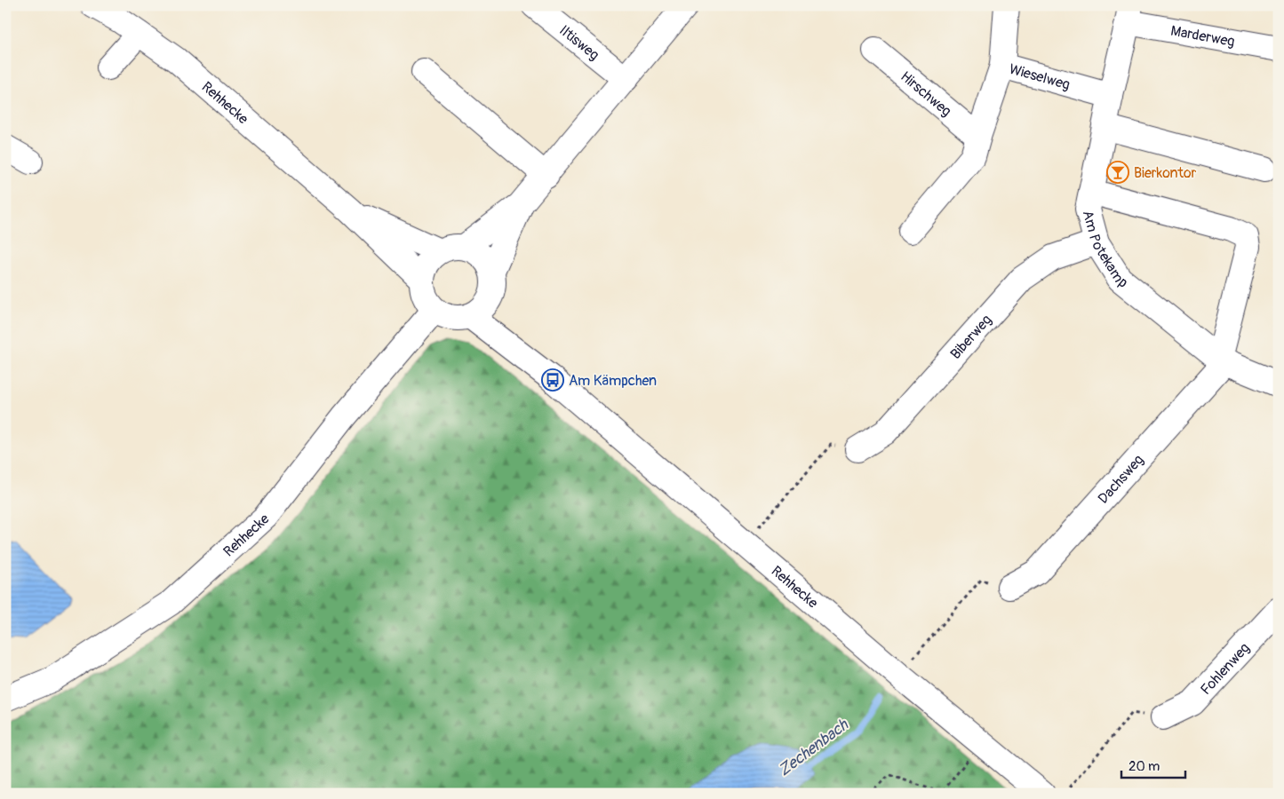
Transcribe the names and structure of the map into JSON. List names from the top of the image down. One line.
{"streets":{"street":["Marderweg","Iltisweg","Wieselweg","Hirschweg","Rehhecke","Am Potekamp","Biberweg","Dachsweg","Fohlenweg"]},"crossings":[["Marderweg","Am Potekamp"],["Wieselweg","Am Potekamp"],["Am Potekamp","Biberweg"],["Am Potekamp","Dachsweg"]],"water":["Zechenbach"],"places":{"bar":["Bierkontor"],"bus stop":["Am Kämpchen"]},"scale_bar":"20 m"}
